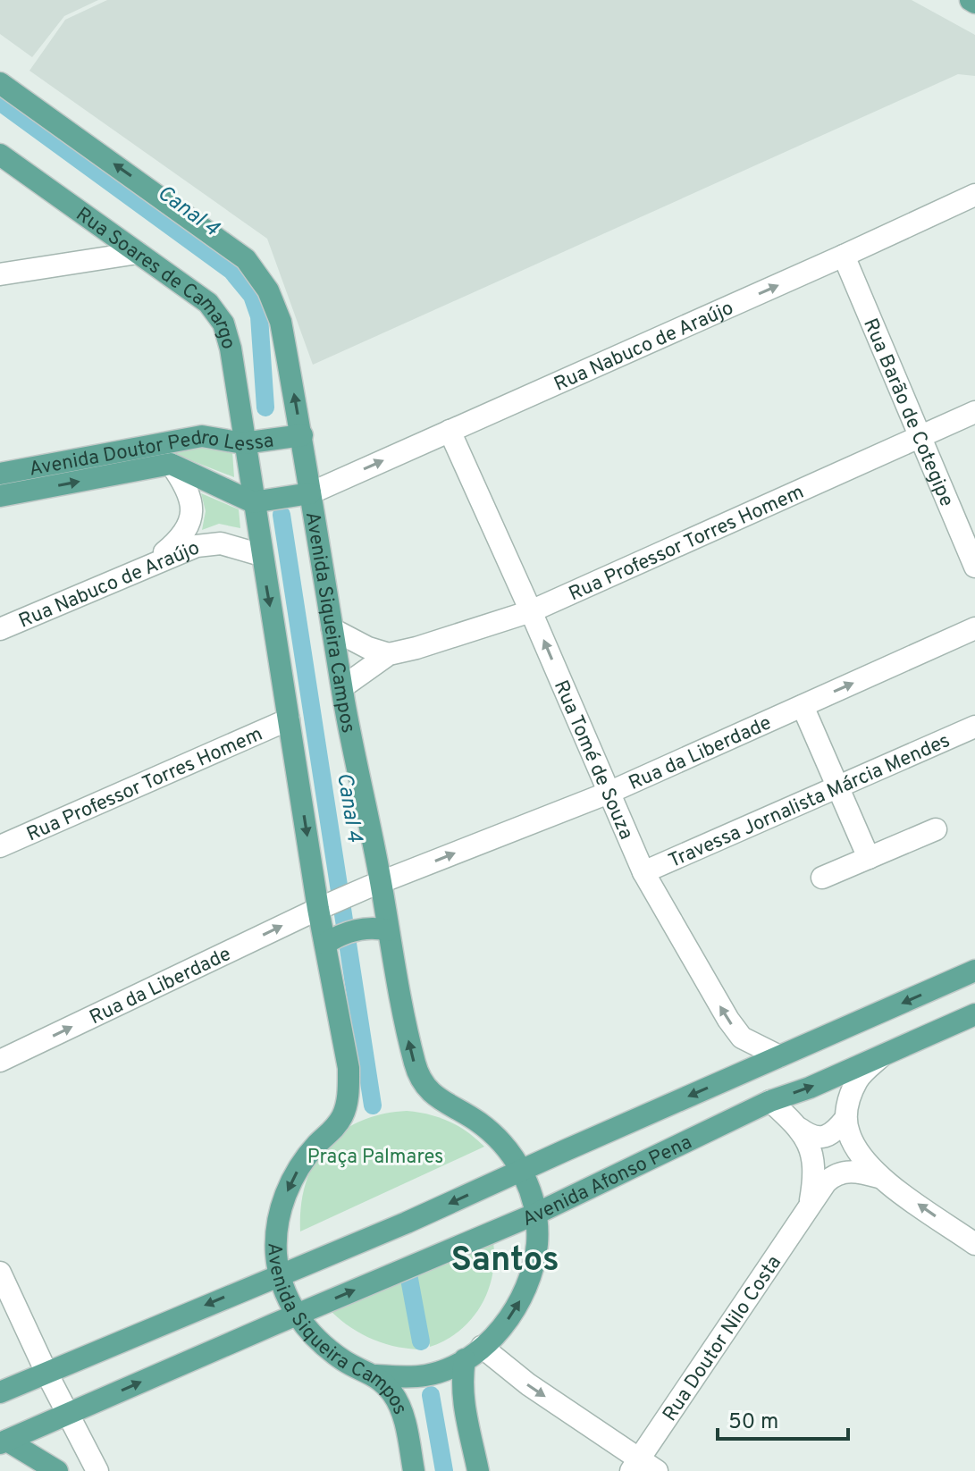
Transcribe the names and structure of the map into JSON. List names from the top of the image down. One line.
{"streets":{"main road":["Rua Soares de Camargo","Avenida Doutor Pedro Lessa","Avenida Siqueira Campos","Avenida Afonso Pena"],"street":["Rua Nabuco de Araújo","Rua Barão de Cotegipe","Rua Professor Torres Homem","Rua da Liberdade","Rua Tomé de Souza","Travessa Jornalista Márcia Mendes","Rua Doutor Nilo Costa"]},"crossings":[["Rua Soares de Camargo","Avenida Doutor Pedro Lessa"],["Rua Soares de Camargo","Avenida Siqueira Campos"],["Rua Nabuco de Araújo","Rua Barão de Cotegipe"],["Rua Nabuco de Araújo","Avenida Doutor Pedro Lessa"],["Rua Nabuco de Araújo","Avenida Siqueira Campos"],["Rua Nabuco de Araújo","Rua Tomé de Souza"],["Rua Barão de Cotegipe","Rua Professor Torres Homem"],["Avenida Doutor Pedro Lessa","Avenida Siqueira Campos"],["Rua Professor Torres Homem","Avenida Siqueira Campos"],["Rua Professor Torres Homem","Rua Tomé de Souza"],["Avenida Siqueira Campos","Rua da Liberdade"],["Avenida Siqueira Campos","Avenida Afonso Pena"],["Rua da Liberdade","Rua Tomé de Souza"],["Rua Tomé de Souza","Travessa Jornalista Márcia Mendes"]],"one_way":["Rua Nabuco de Araújo","Rua da Liberdade","Rua Tomé de Souza"],"districts":["Santos"],"water":["Canal 4"],"parks":["Praça Palmares"],"scale_bar":"50 m"}
